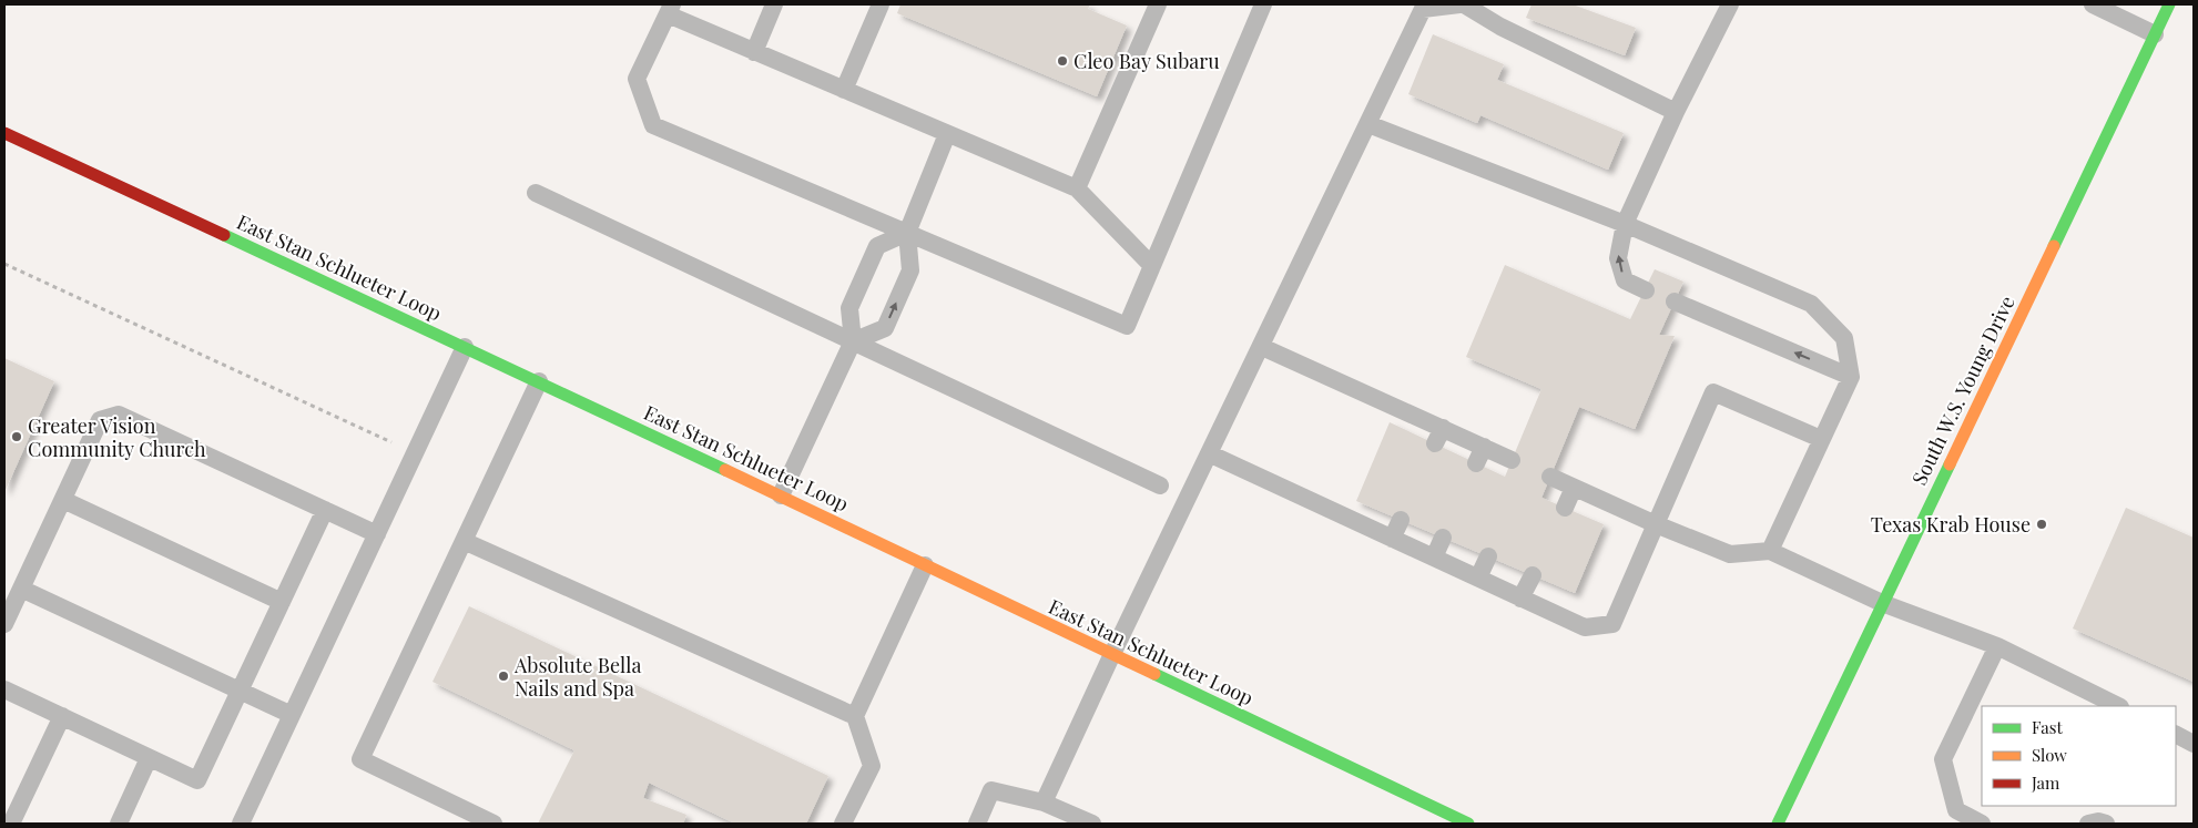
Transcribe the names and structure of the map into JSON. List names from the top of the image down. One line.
{"streets":{"main road":["East Stan Schlueter Loop","South W.S. Young Drive"]},"places":["Cleo Bay Subaru","Greater Vision Community Church","Texas Krab House","Absolute Bella Nails and Spa"],"legend":["Fast","Slow","Jam"]}
